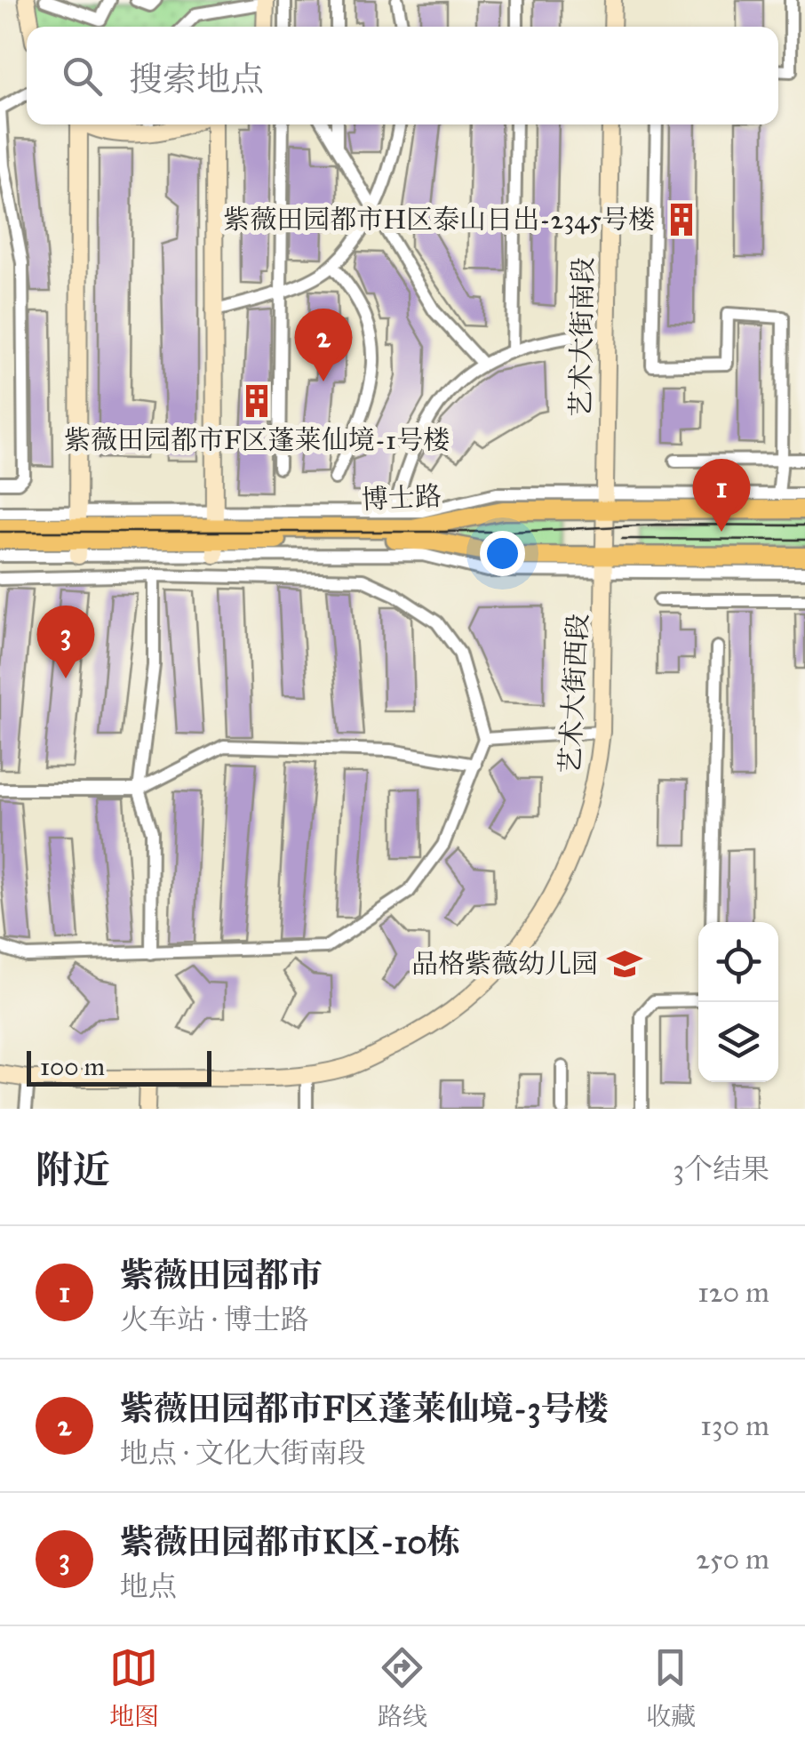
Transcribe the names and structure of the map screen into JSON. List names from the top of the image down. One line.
{"streets":{"main road":["博士路"],"street":["艺术大街南段","艺术大街西段"]},"crossings":[["艺术大街南段","博士路"],["艺术大街南段","艺术大街西段"],["博士路","艺术大街西段"]],"places":{"building":["紫薇田园都市H区泰山日出-2345号楼","紫薇田园都市F区蓬莱仙境-1号楼"],"school or university":["品格紫薇幼儿园"]},"scale_bar":"100 m","page":{"search":"搜索地点","pins":["2","1","3"],"scale":"100 m","heading":["附近","3个结果"],"list":[{"mark":"1","name":"紫薇田园都市","note":"火车站 · 博士路","value":"120 m"},{"mark":"2","name":"紫薇田园都市F区蓬莱仙境-3号楼","note":"地点 · 文化大街南段","value":"130 m"},{"mark":"3","name":"紫薇田园都市K区-10栋","note":"地点","value":"250 m"}],"nav":["地图","路线","收藏"]}}
